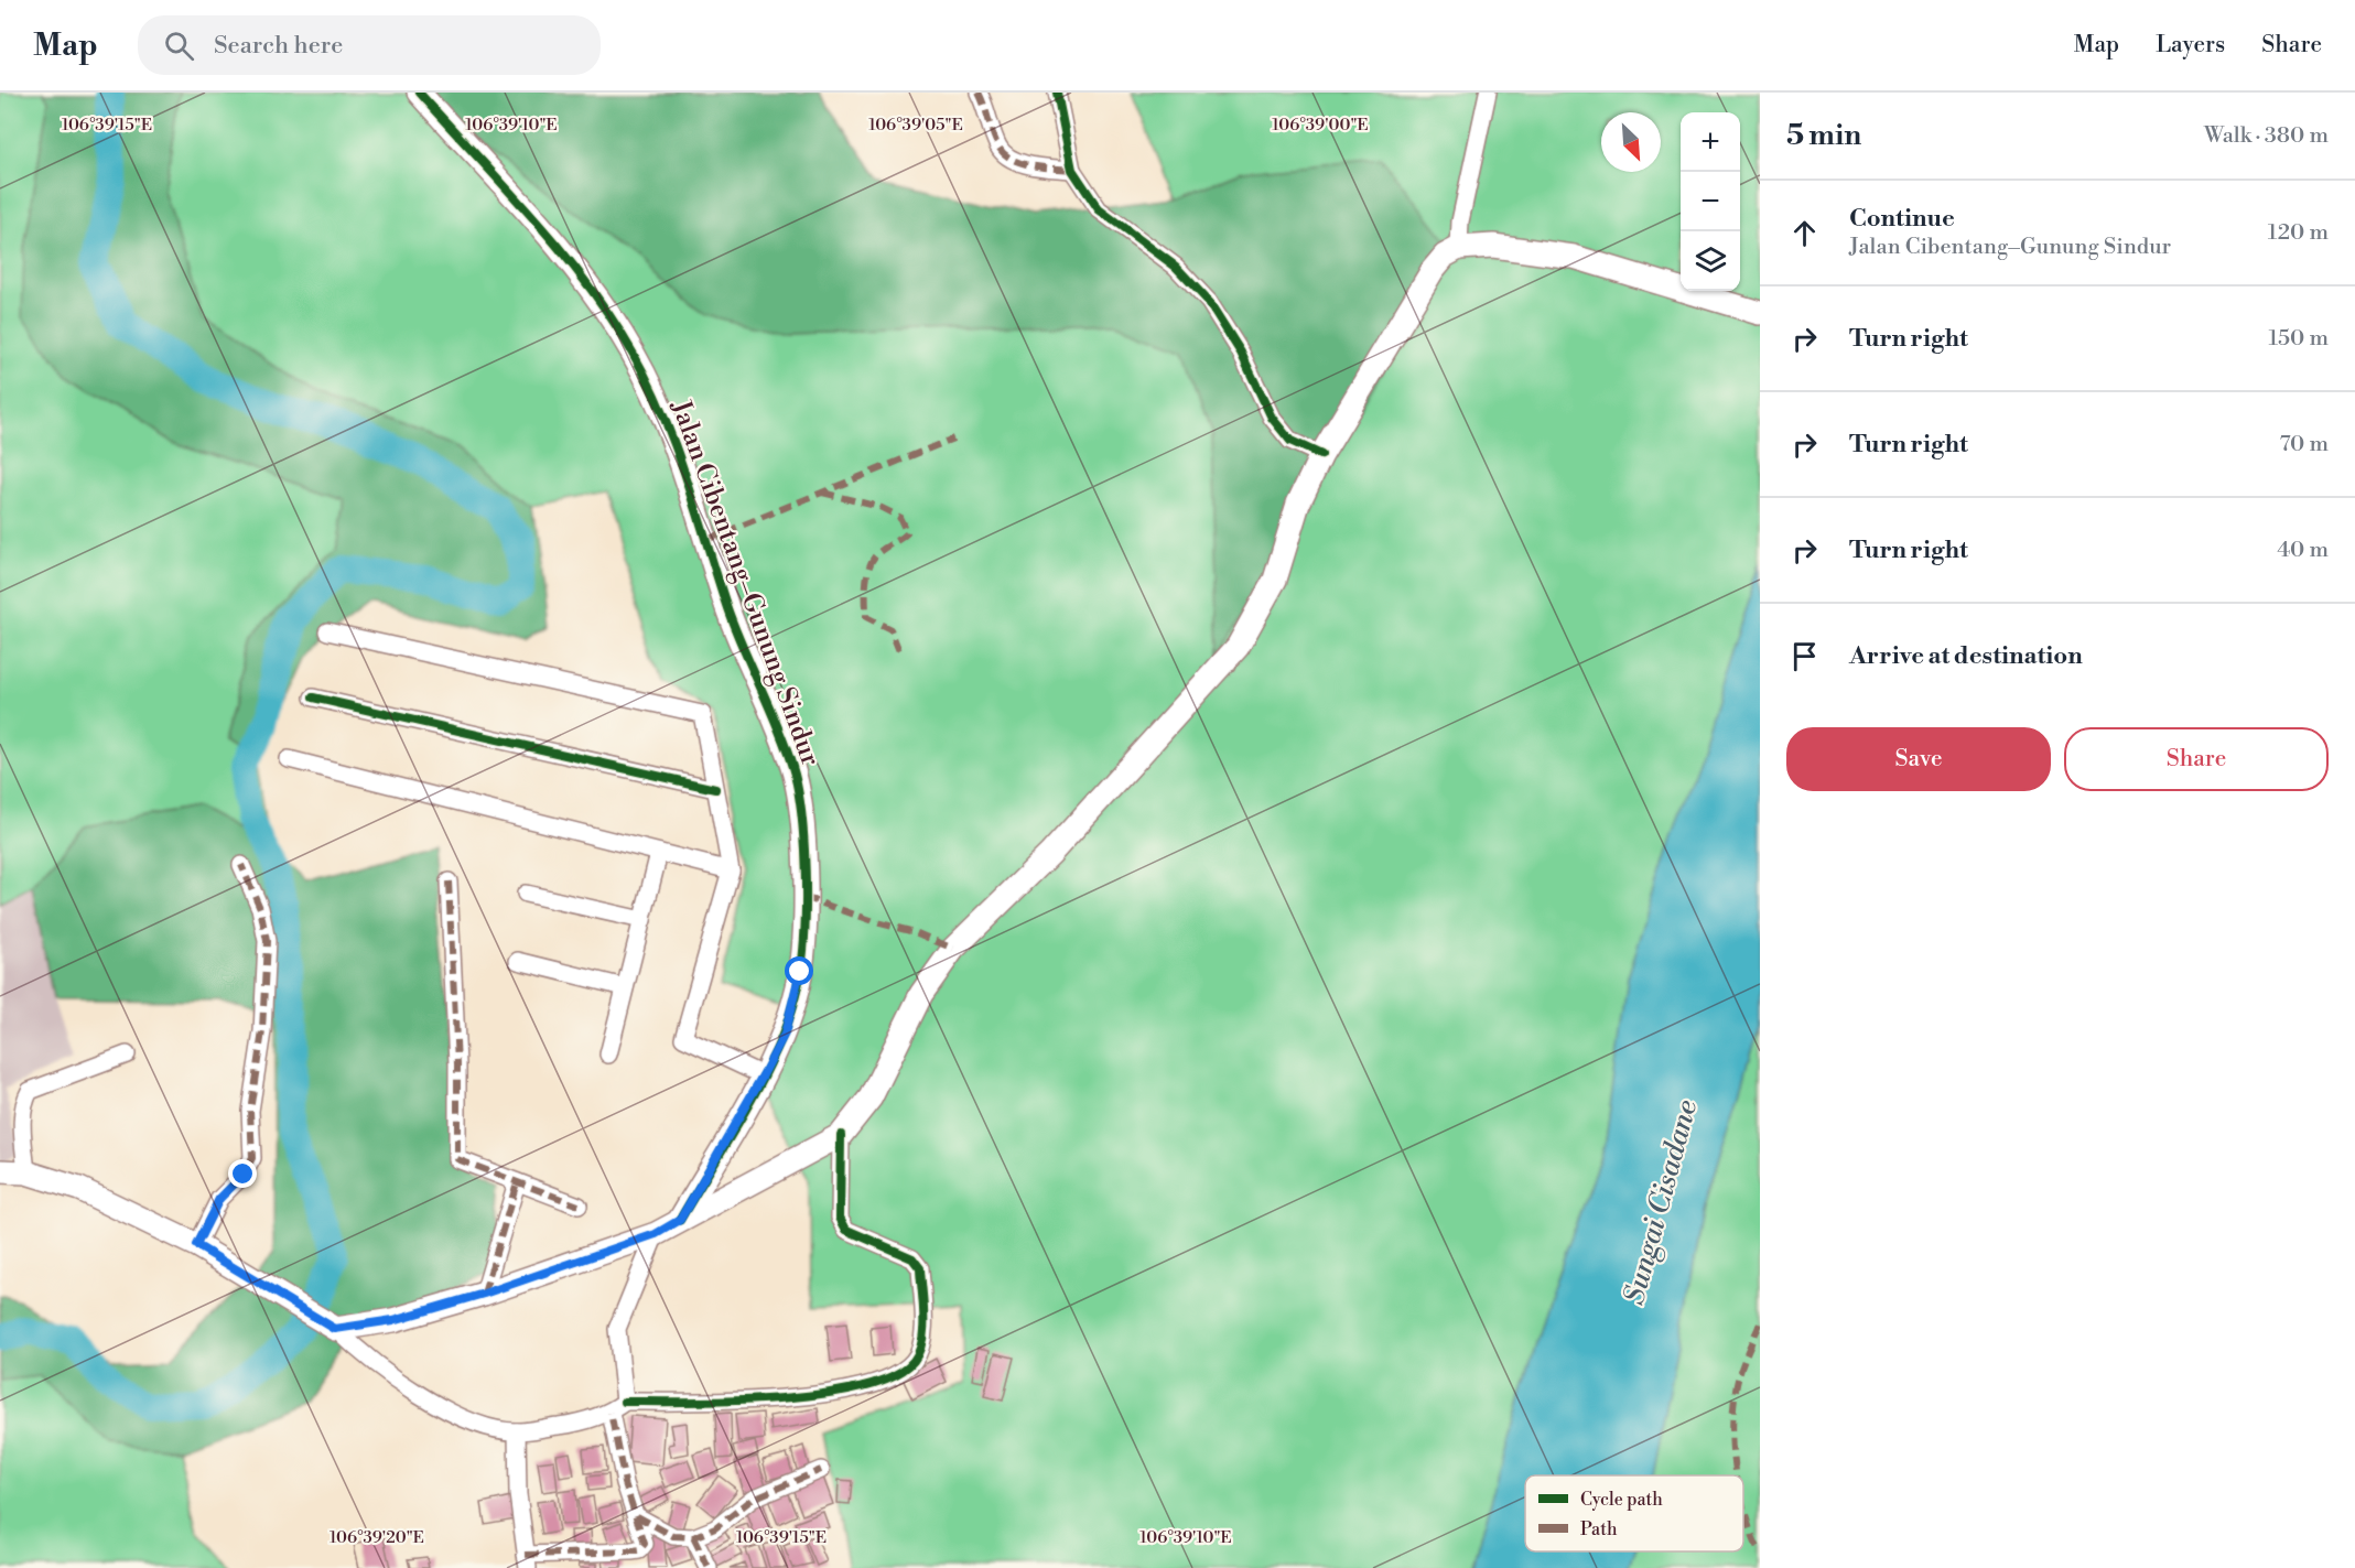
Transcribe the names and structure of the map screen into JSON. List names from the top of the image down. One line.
{"streets":{"main road":["Jalan Cibentang–Gunung Sindur"]},"water":["Sungai Cisadane"],"legend":["Cycle path","Path"],"north":"bottom right","page":{"header":"Map","search":"Search here","nav":["Map","Layers","Share"],"heading":["5 min","Walk · 380 m"],"map_buttons":["+","−"],"list":[["Continue","Jalan Cibentang–Gunung Sindur","120 m"],["Turn right","150 m"],["Turn right","70 m"],["Turn right","40 m"],"Arrive at destination"],"buttons":["Save","Share"]},"coordinates":["106°39'15\"E","106°39'10\"E","106°39'05\"E","106°39'00\"E","106°39'20\"E"]}
